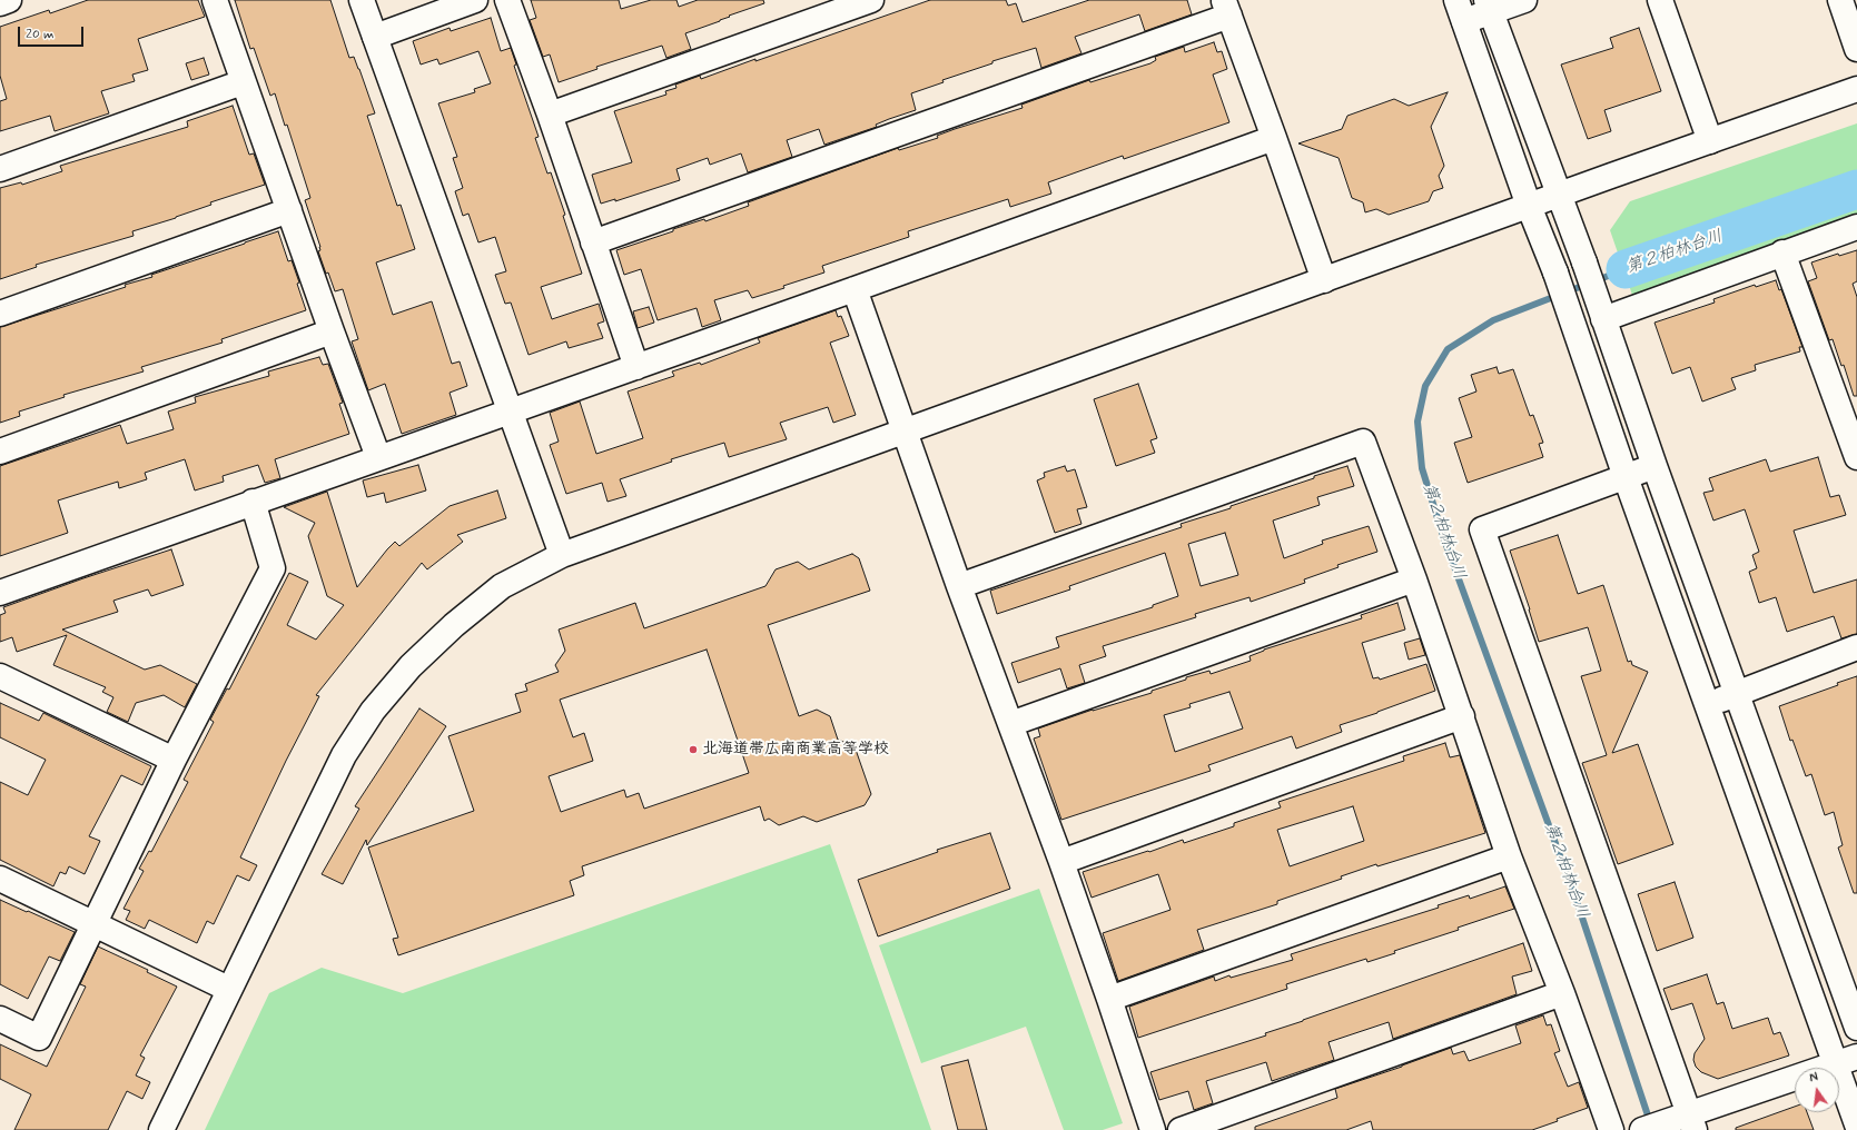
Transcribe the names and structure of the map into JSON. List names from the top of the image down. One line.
{"water":["第２柏林台川"],"places":["北海道帯広南商業高等学校"],"scale_bar":"20 m","north":"top"}
